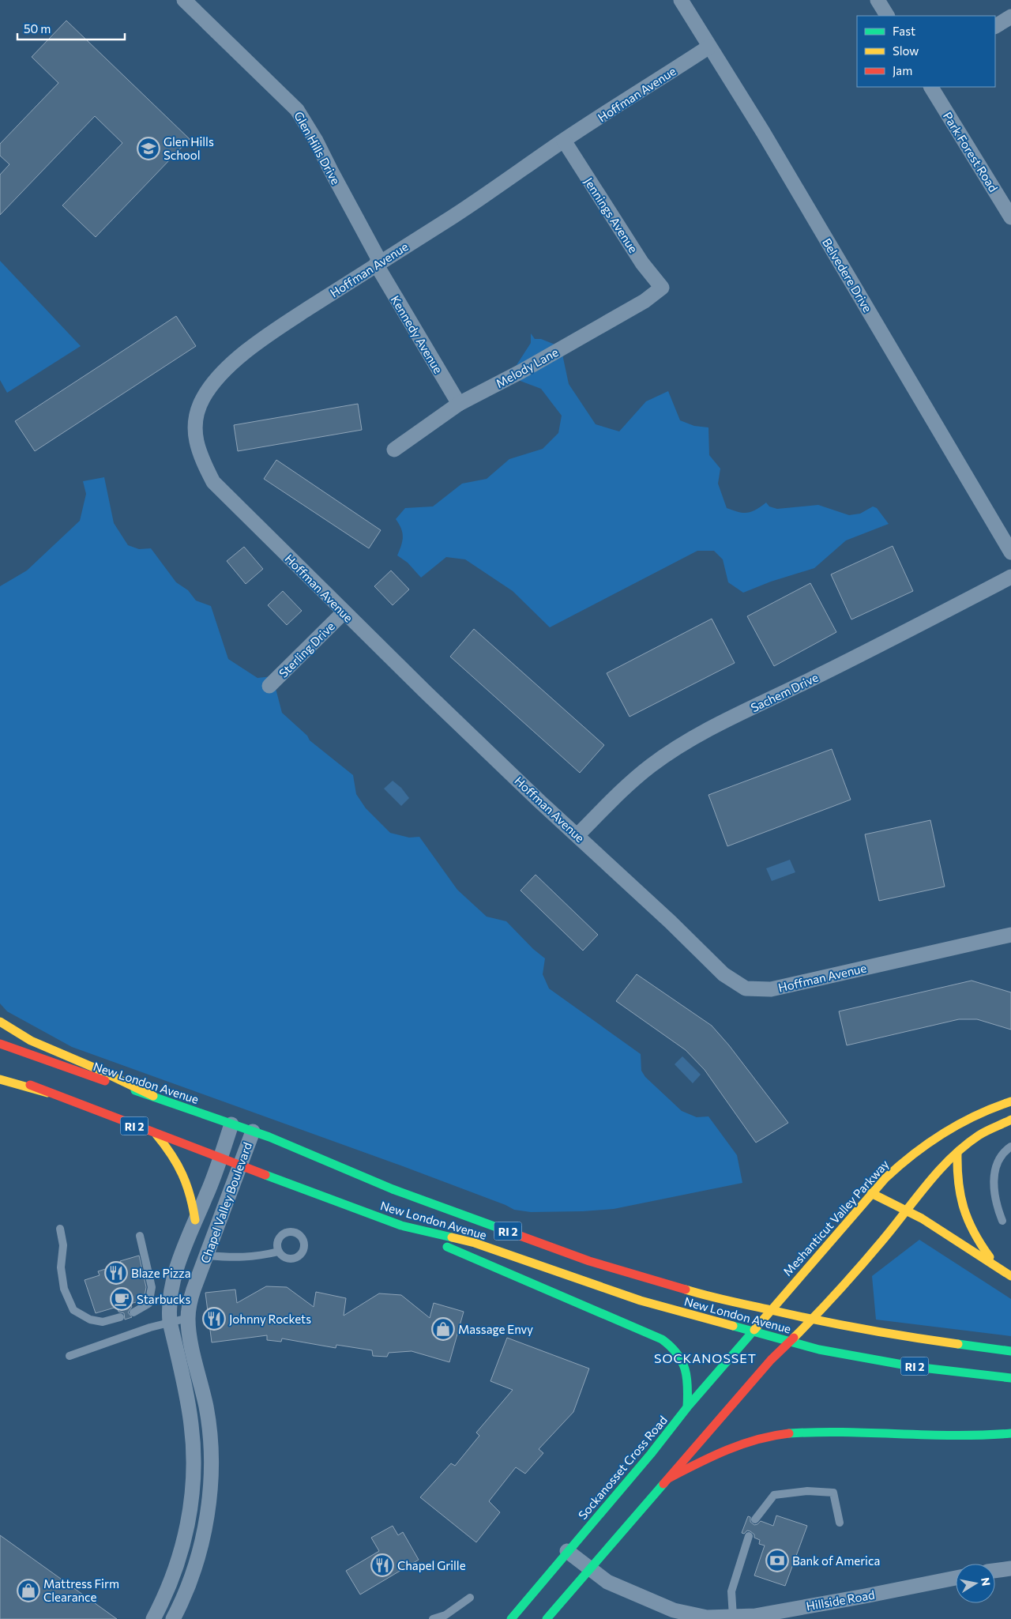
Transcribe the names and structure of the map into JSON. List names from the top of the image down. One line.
{"streets":{"main road":["New London Avenue","RI 2","Meshanticut Valley Parkway","Sockanosset Cross Road"],"street":["Hoffman Avenue","Glen Hills Drive","Park Forest Road","Jennings Avenue","Belvedere Drive","Kennedy Avenue","Melody Lane","Sterling Drive","Sachem Drive","Chapel Valley Boulevard","Hillside Road"]},"crossings":[["Hoffman Avenue","Glen Hills Drive"],["Hoffman Avenue","Jennings Avenue"],["Hoffman Avenue","Belvedere Drive"],["Hoffman Avenue","Kennedy Avenue"],["Hoffman Avenue","Sterling Drive"],["Hoffman Avenue","Sachem Drive"],["Glen Hills Drive","Kennedy Avenue"],["Jennings Avenue","Melody Lane"],["Kennedy Avenue","Melody Lane"],["New London Avenue","Chapel Valley Boulevard"],["New London Avenue","Meshanticut Valley Parkway"],["New London Avenue","Sockanosset Cross Road"],["Meshanticut Valley Parkway","Sockanosset Cross Road"],["Sockanosset Cross Road","Hillside Road"]],"districts":["SOCKANOSSET"],"places":{"school or university":["Glen Hills School"],"restaurant":["Blaze Pizza","Johnny Rockets","Chapel Grille"],"cafe":["Starbucks"],"shop":["Massage Envy","Mattress Firm Clearance"],"bank":["Bank of America"]},"legend":["Fast","Slow","Jam"],"scale_bar":"50 m","north":"right"}
